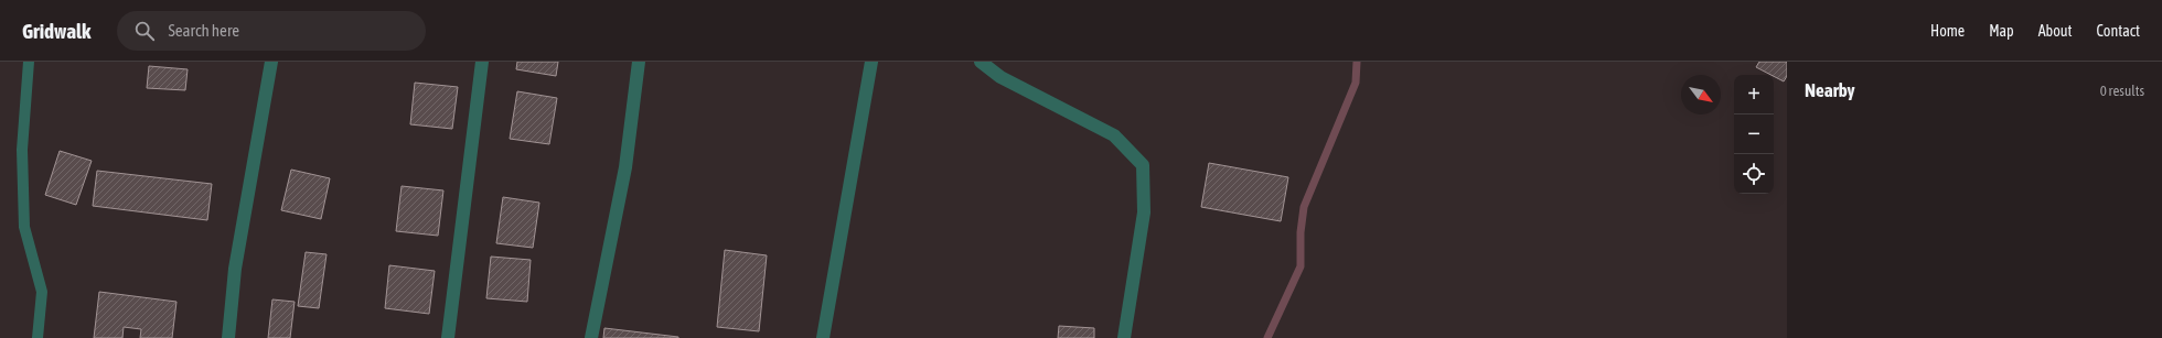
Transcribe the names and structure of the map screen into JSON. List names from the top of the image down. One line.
{"north":"bottom right","page":{"header":"Gridwalk","search":"Search here","nav":["Home","Map","About","Contact"],"heading":["Nearby","0 results"],"map_buttons":["+","−"]}}
